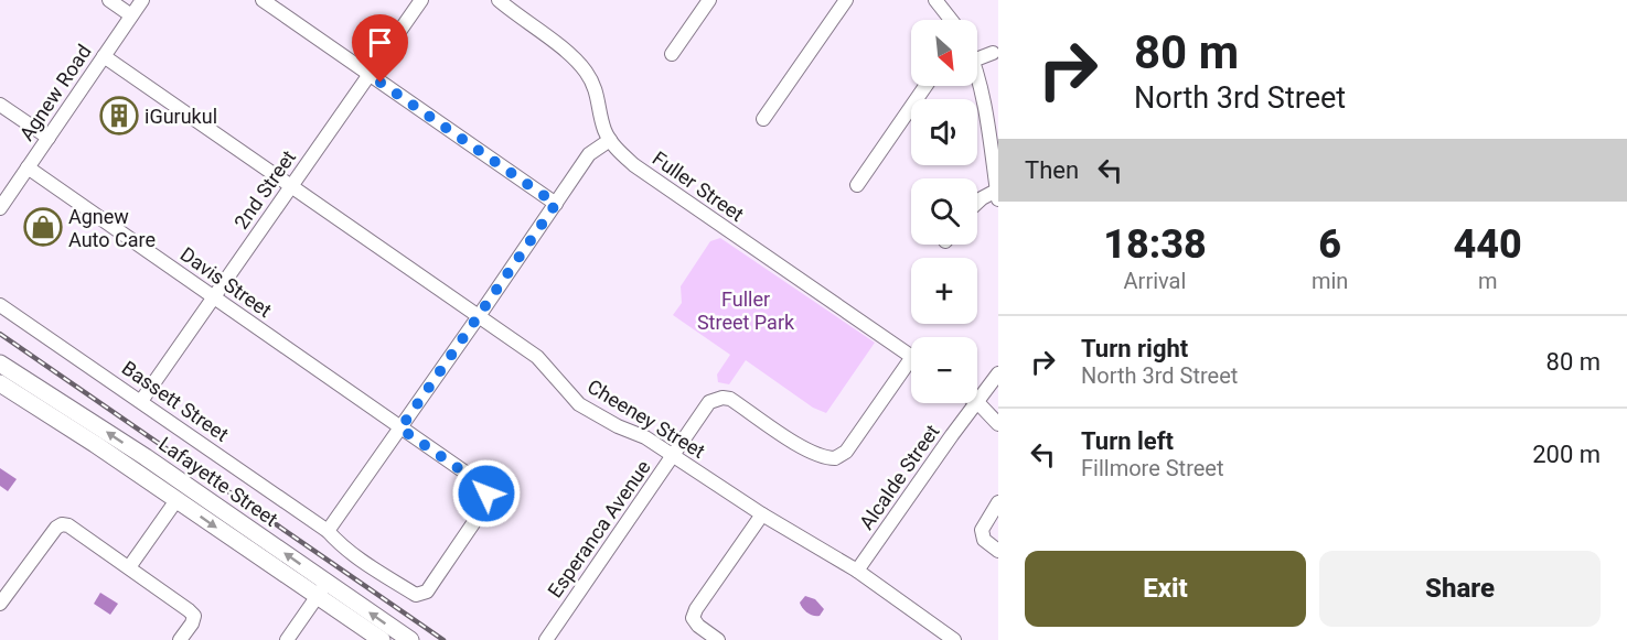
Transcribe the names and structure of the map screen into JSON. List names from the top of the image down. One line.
{"streets":{"main road":["Lafayette Street"],"street":["Agnew Road","Fuller Street","2nd Street","Davis Street","Bassett Street","Cheeney Street","Alcalde Street","Esperanca Avenue"]},"crossings":[["Agnew Road","Davis Street"],["Agnew Road","Cheeney Street"],["2nd Street","Davis Street"],["2nd Street","Bassett Street"],["2nd Street","Cheeney Street"],["Davis Street","Bassett Street"],["Cheeney Street","Alcalde Street"],["Cheeney Street","Esperanca Avenue"]],"parks":["Fuller Street Park"],"places":{"building":["iGurukul"],"shop":["Agnew Auto Care"]},"north":"bottom right","page":{"turn":["80 m","North 3rd Street"],"map_buttons":["+","−"],"then":"Then","eta":["18:38","Arrival","6","min","440","m"],"list":[{"name":"Turn right","note":"North 3rd Street","value":"80 m"},{"name":"Turn left","note":"Fillmore Street","value":"200 m"}],"buttons":["Exit","Share"]}}
